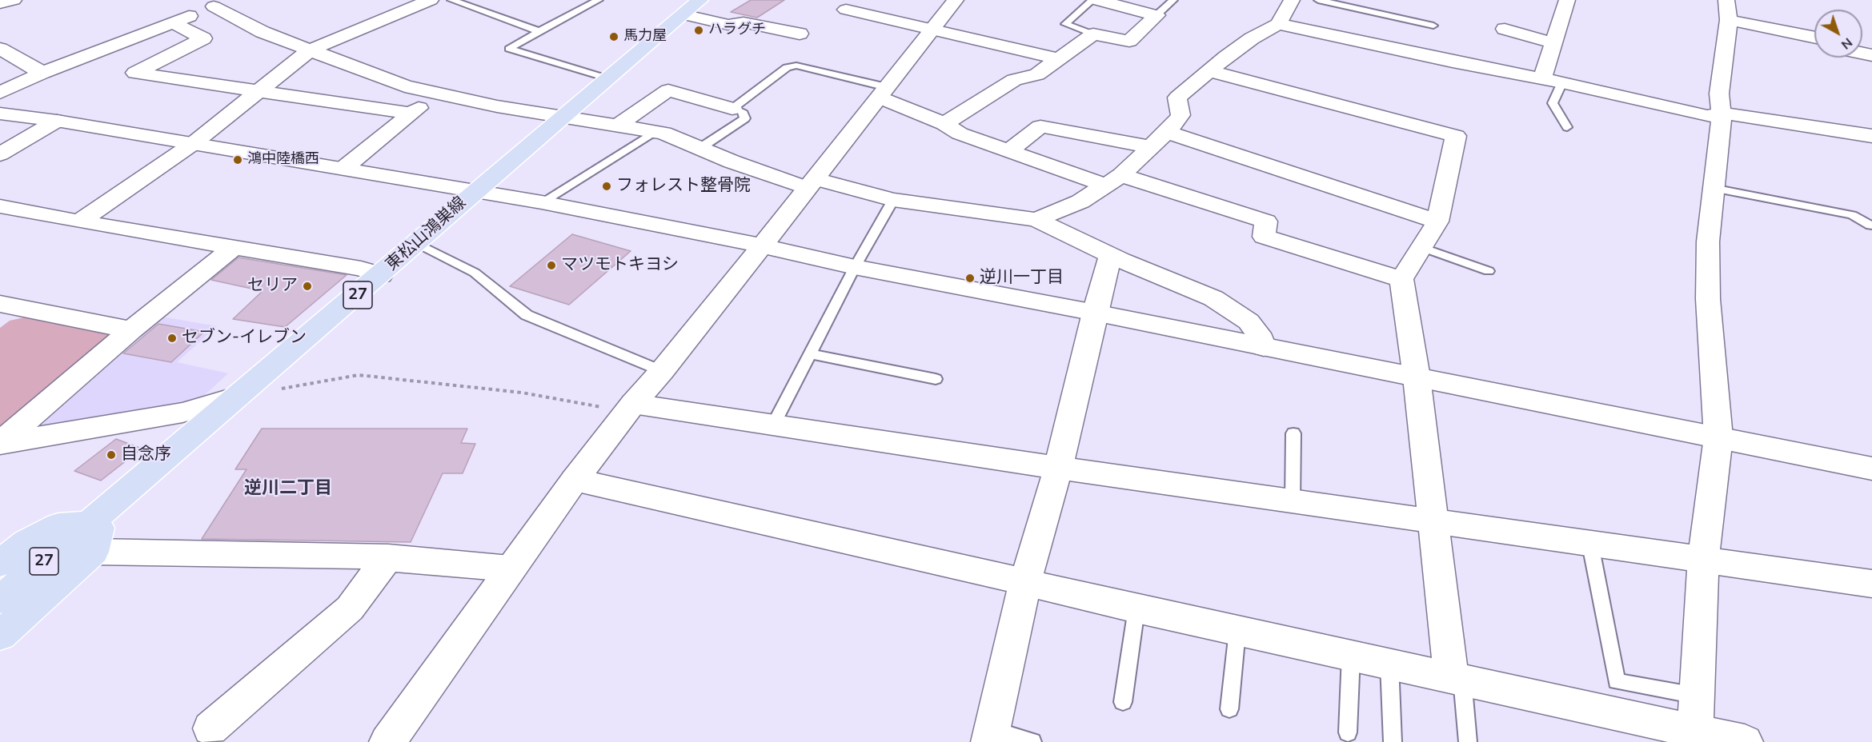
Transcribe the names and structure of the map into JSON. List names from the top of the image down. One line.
{"streets":{"main road":["東松山鴻巣線","27"]},"districts":["逆川二丁目"],"places":["ハラグチ","馬力屋","鴻中陸橋西","フォレスト整骨院","マツモトキヨシ","逆川一丁目","セリア","セブン-イレブン","自念序"],"north":"bottom right"}
